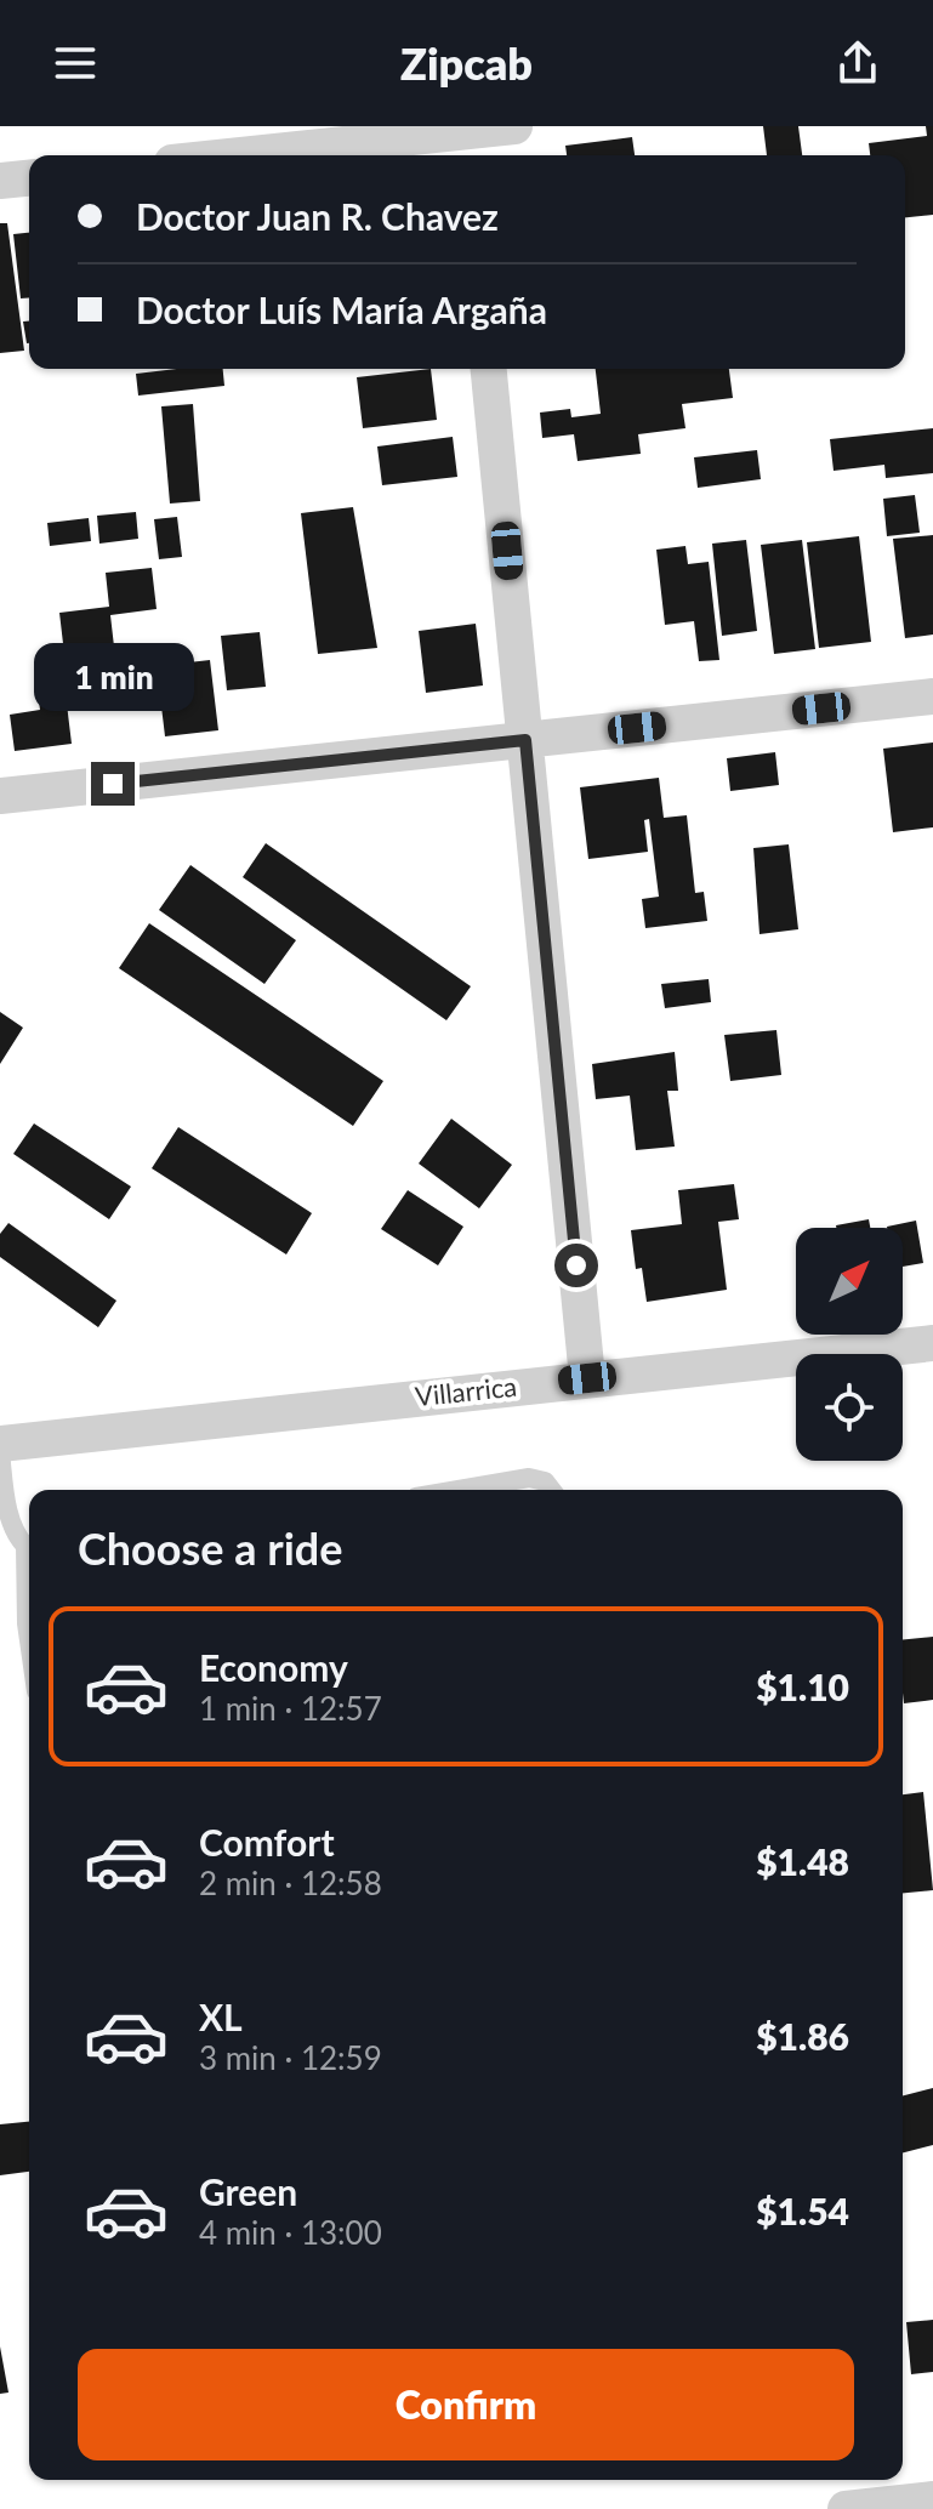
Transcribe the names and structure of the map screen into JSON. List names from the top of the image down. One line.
{"streets":{"street":["Villarrica"]},"north":"top right","page":{"header":"Zipcab","banner":["Doctor Juan R. Chavez","Doctor Luís María Argaña"],"bubble":"1 min","heading":"Choose a ride","list":[{"name":"Economy","note":"1 min · 12:57","value":"$1.10"},{"name":"Comfort","note":"2 min · 12:58","value":"$1.48"},{"name":"XL","note":"3 min · 12:59","value":"$1.86"},{"name":"Green","note":"4 min · 13:00","value":"$1.54"}],"buttons":"Confirm"}}
